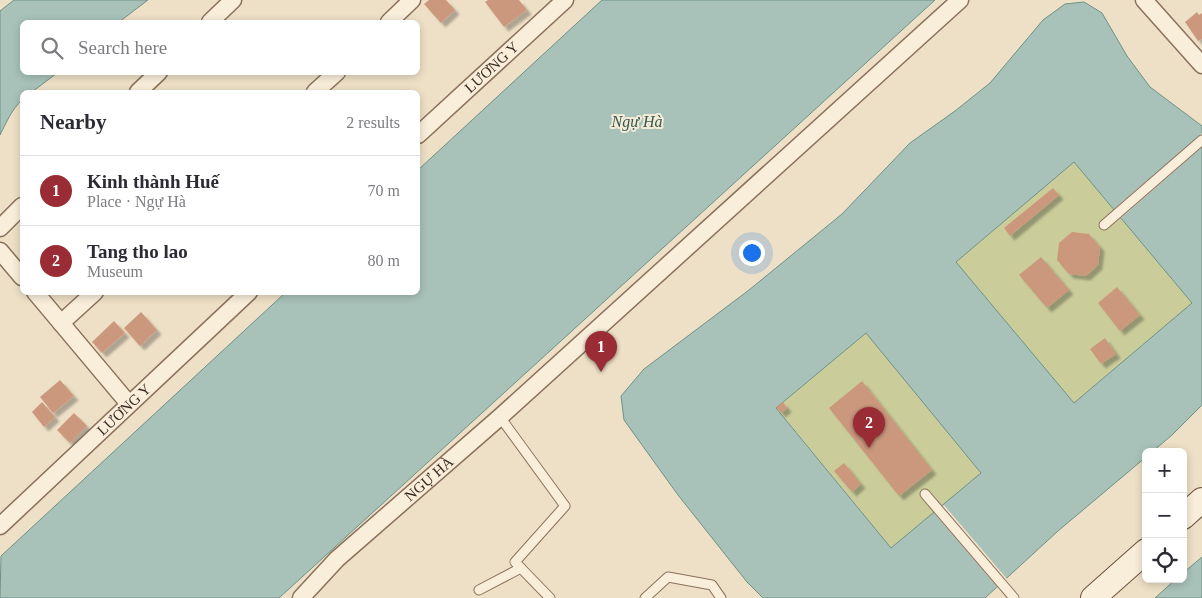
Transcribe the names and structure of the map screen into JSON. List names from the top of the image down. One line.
{"streets":{"street":["LƯƠNG Y","NGỰ HÀ"]},"water":["Ngự Hà"],"page":{"search":"Search here","heading":["Nearby","2 results"],"list":[{"mark":"1","name":"Kinh thành Huế","note":"Place · Ngự Hà","value":"70 m"},{"mark":"2","name":"Tang tho lao","note":"Museum","value":"80 m"}],"pins":["1","2"],"map_buttons":["+","−"]}}
